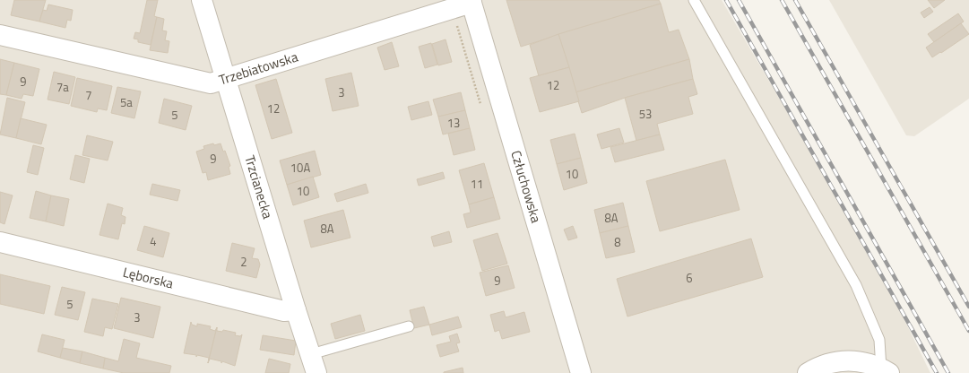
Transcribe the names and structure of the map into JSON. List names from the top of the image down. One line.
{"streets":{"street":["Trzebiatowska","Trzcianecka","Człuchowska","Lęborska"]},"crossings":[["Trzebiatowska","Trzcianecka"],["Trzebiatowska","Człuchowska"],["Trzcianecka","Lęborska"]],"house_numbers":["9","12","7a","3","7","5a","12","53","5","13","9","10A","10","11","10","8A","8A","4","8","2","6","9","5","3"]}
